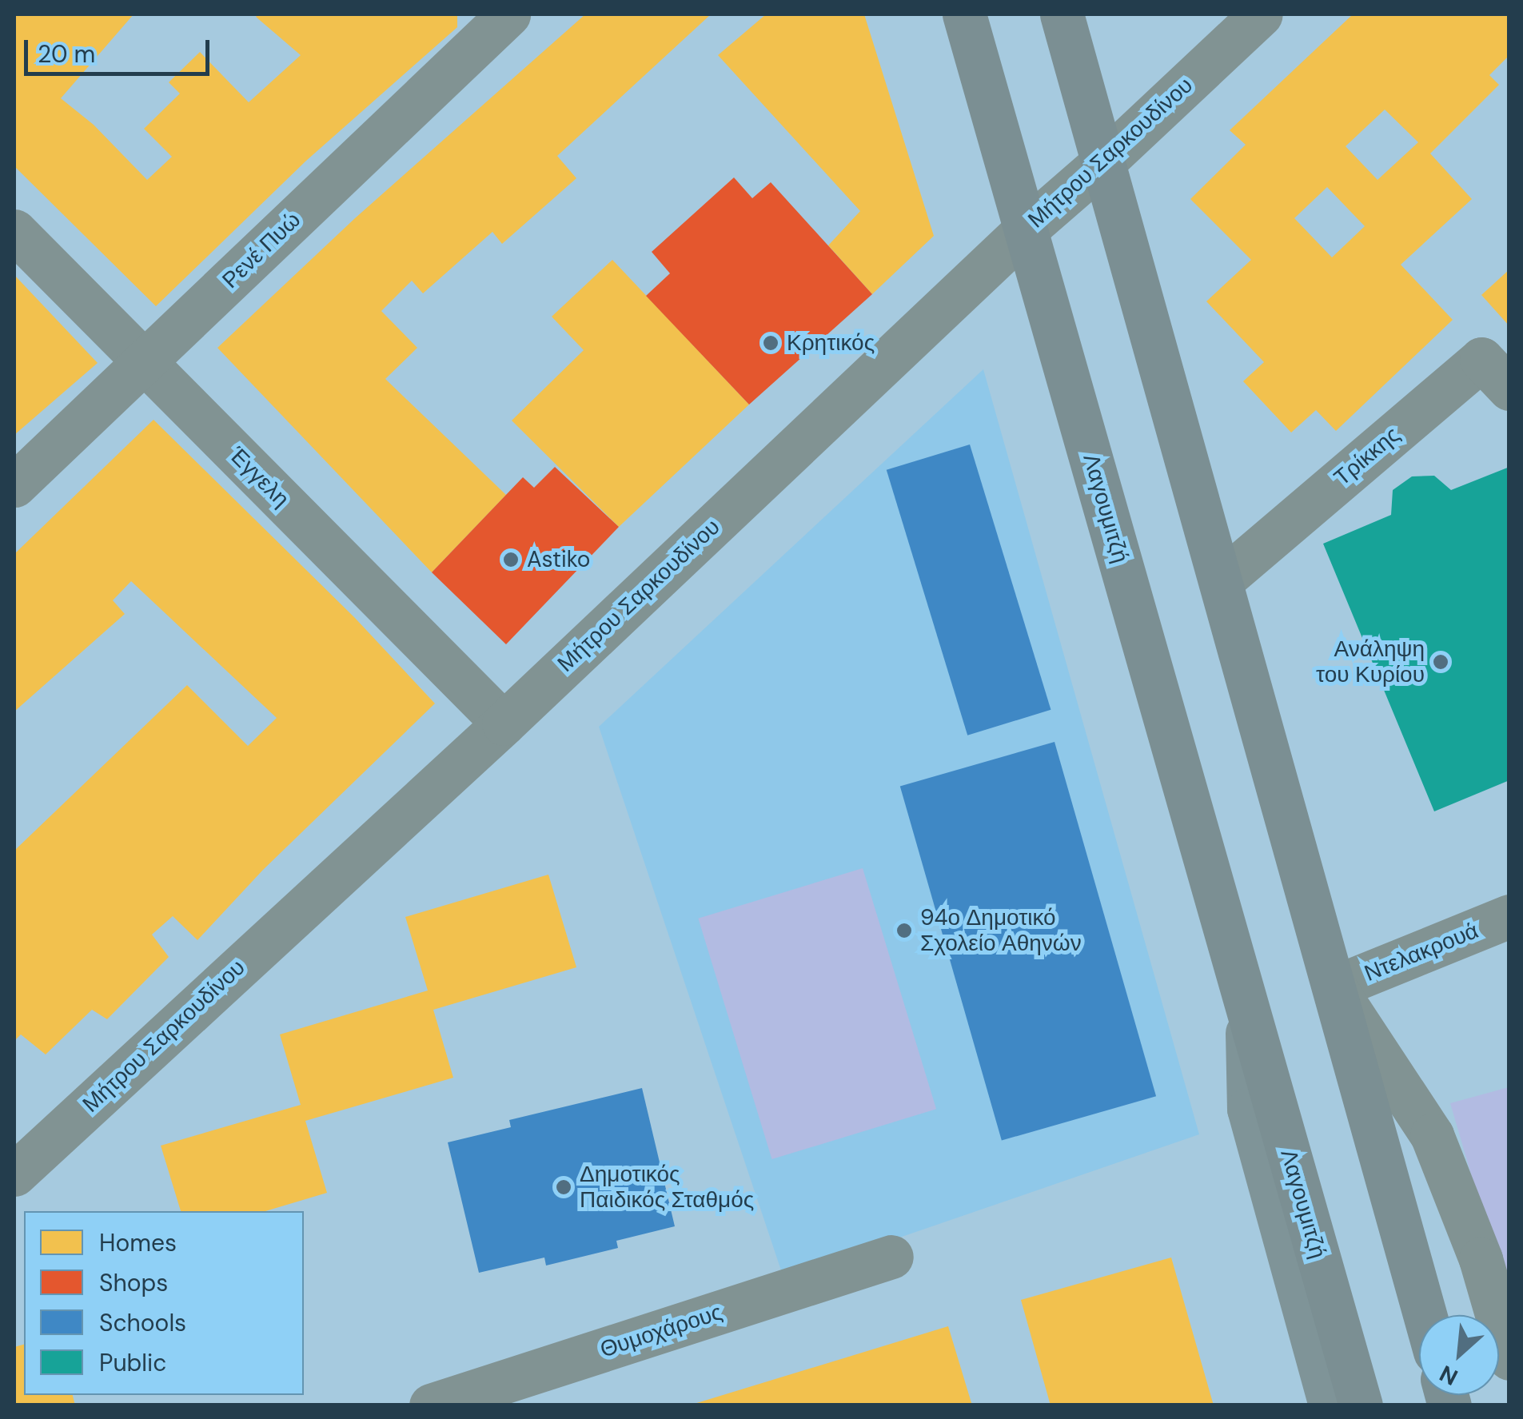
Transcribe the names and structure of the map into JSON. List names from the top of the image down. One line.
{"streets":{"main road":["Λαγουμιτζή"],"street":["Μήτρου Σαρκουδίνου","Ρενέ Πυώ","Τρίκκης","Έγγελη","Ντελακρουά","Θυμοχάρους"]},"crossings":[["Μήτρου Σαρκουδίνου","Έγγελη"],["Μήτρου Σαρκουδίνου","Λαγουμιτζή"],["Ρενέ Πυώ","Έγγελη"]],"places":["Κρητικός","Astiko","Ανάληψη του Κυρίου","94ο Δημοτικό Σχολείο Αθηνών","Δημοτικός Παιδικός Σταθμός"],"legend":["Homes","Shops","Schools","Public"],"scale_bar":"20 m","north":"bottom left"}
